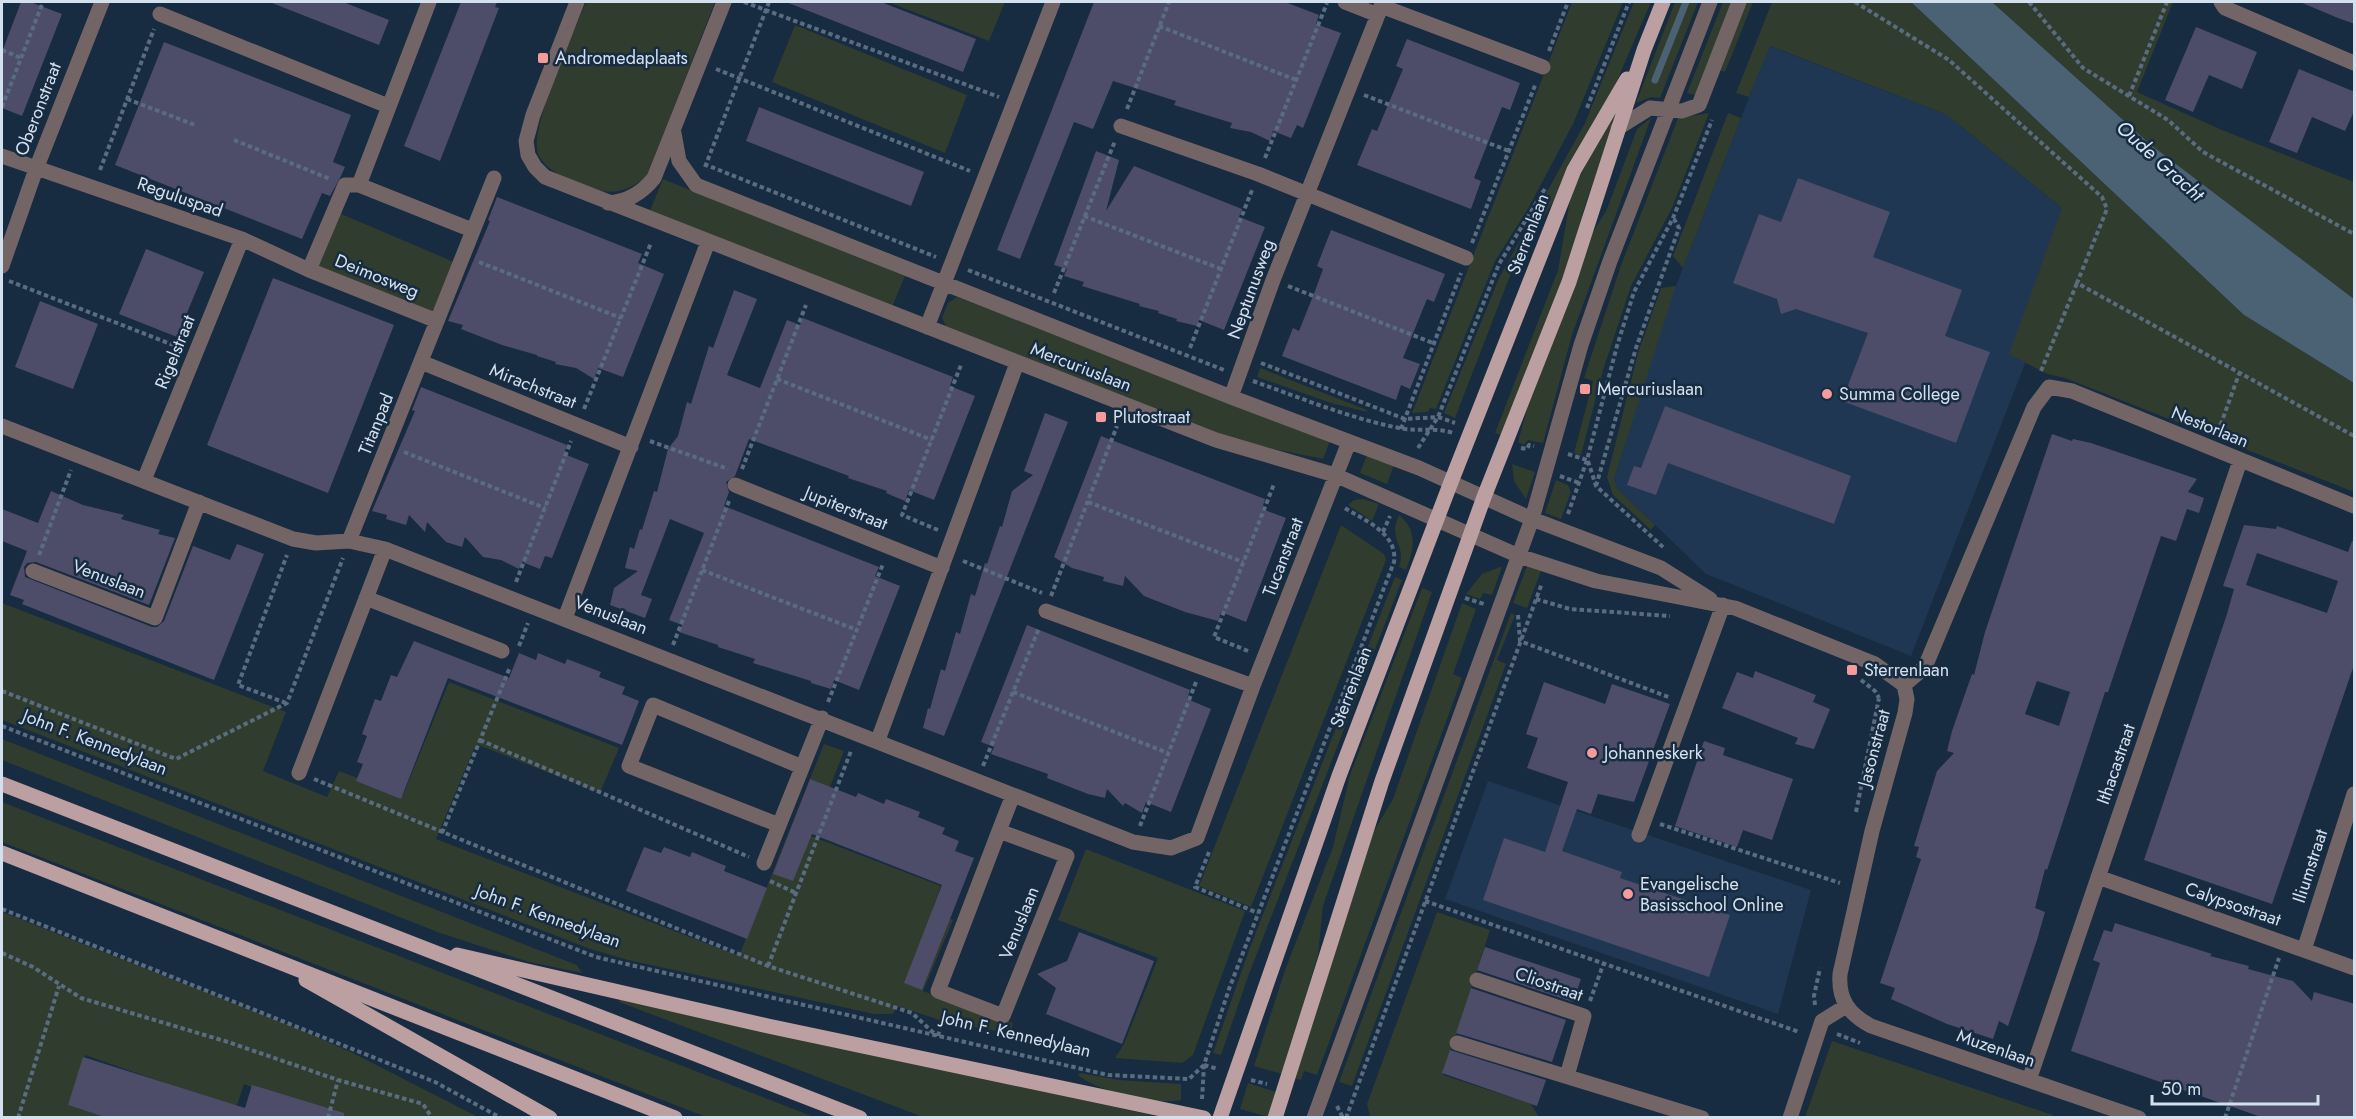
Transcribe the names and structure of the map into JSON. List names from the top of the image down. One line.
{"streets":{"main road":["Sterrenlaan"],"street":["Oberonstraat","Reguluspad","Deimosweg","Neptunusweg","Rigelstraat","Mercuriuslaan","Mirachstraat","Titanpad","Nestorlaan","Jupiterstraat","Tucanstraat","Venuslaan","Jasonstraat","Ithacastraat","Iliumstraat","Calypsostraat","Cliostraat","Muzenlaan"],"path":["John F. Kennedylaan"]},"crossings":[["Oberonstraat","Reguluspad"],["Reguluspad","Deimosweg"],["Reguluspad","Rigelstraat"],["Sterrenlaan","Mercuriuslaan"],["Sterrenlaan","John F. Kennedylaan"],["Deimosweg","Titanpad"],["Neptunusweg","Mercuriuslaan"],["Rigelstraat","Venuslaan"],["Mercuriuslaan","Tucanstraat"],["Mercuriuslaan","Jasonstraat"],["Mirachstraat","Titanpad"],["Titanpad","Venuslaan"],["Nestorlaan","Ithacastraat"],["Tucanstraat","Venuslaan"],["Jasonstraat","Muzenlaan"],["Ithacastraat","Calypsostraat"],["Ithacastraat","Muzenlaan"],["Iliumstraat","Calypsostraat"]],"water":["Oude Gracht"],"places":{"transit":["Andromedaplaats","Mercuriuslaan","Plutostraat","Sterrenlaan"],"other":["Summa College","Johanneskerk","Evangelische Basisschool Online"]},"scale_bar":"50 m"}
